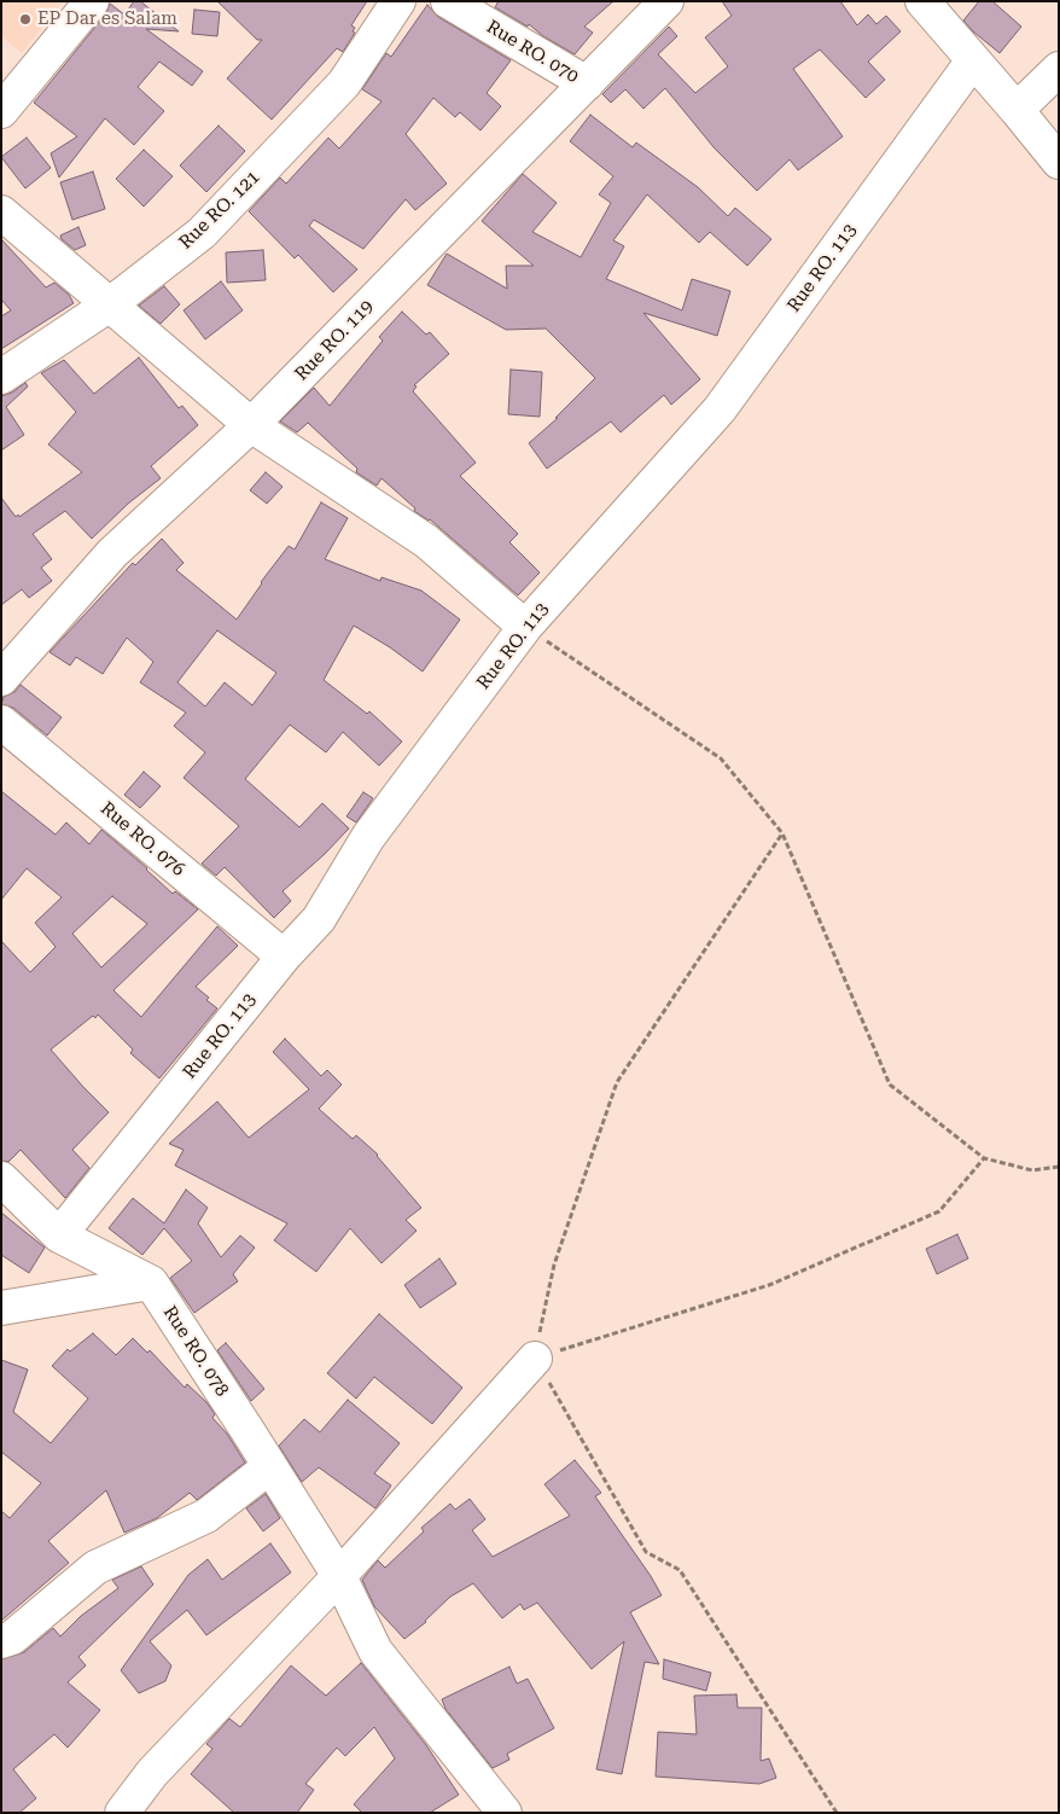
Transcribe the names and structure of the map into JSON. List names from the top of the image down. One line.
{"streets":{"street":["Rue RO. 070","Rue RO. 121","Rue RO. 113","Rue RO. 119","Rue RO. 076","Rue RO. 078"]},"crossings":[["Rue RO. 070","Rue RO. 119"],["Rue RO. 113","Rue RO. 076"]],"places":["EP Dar es Salam"]}
